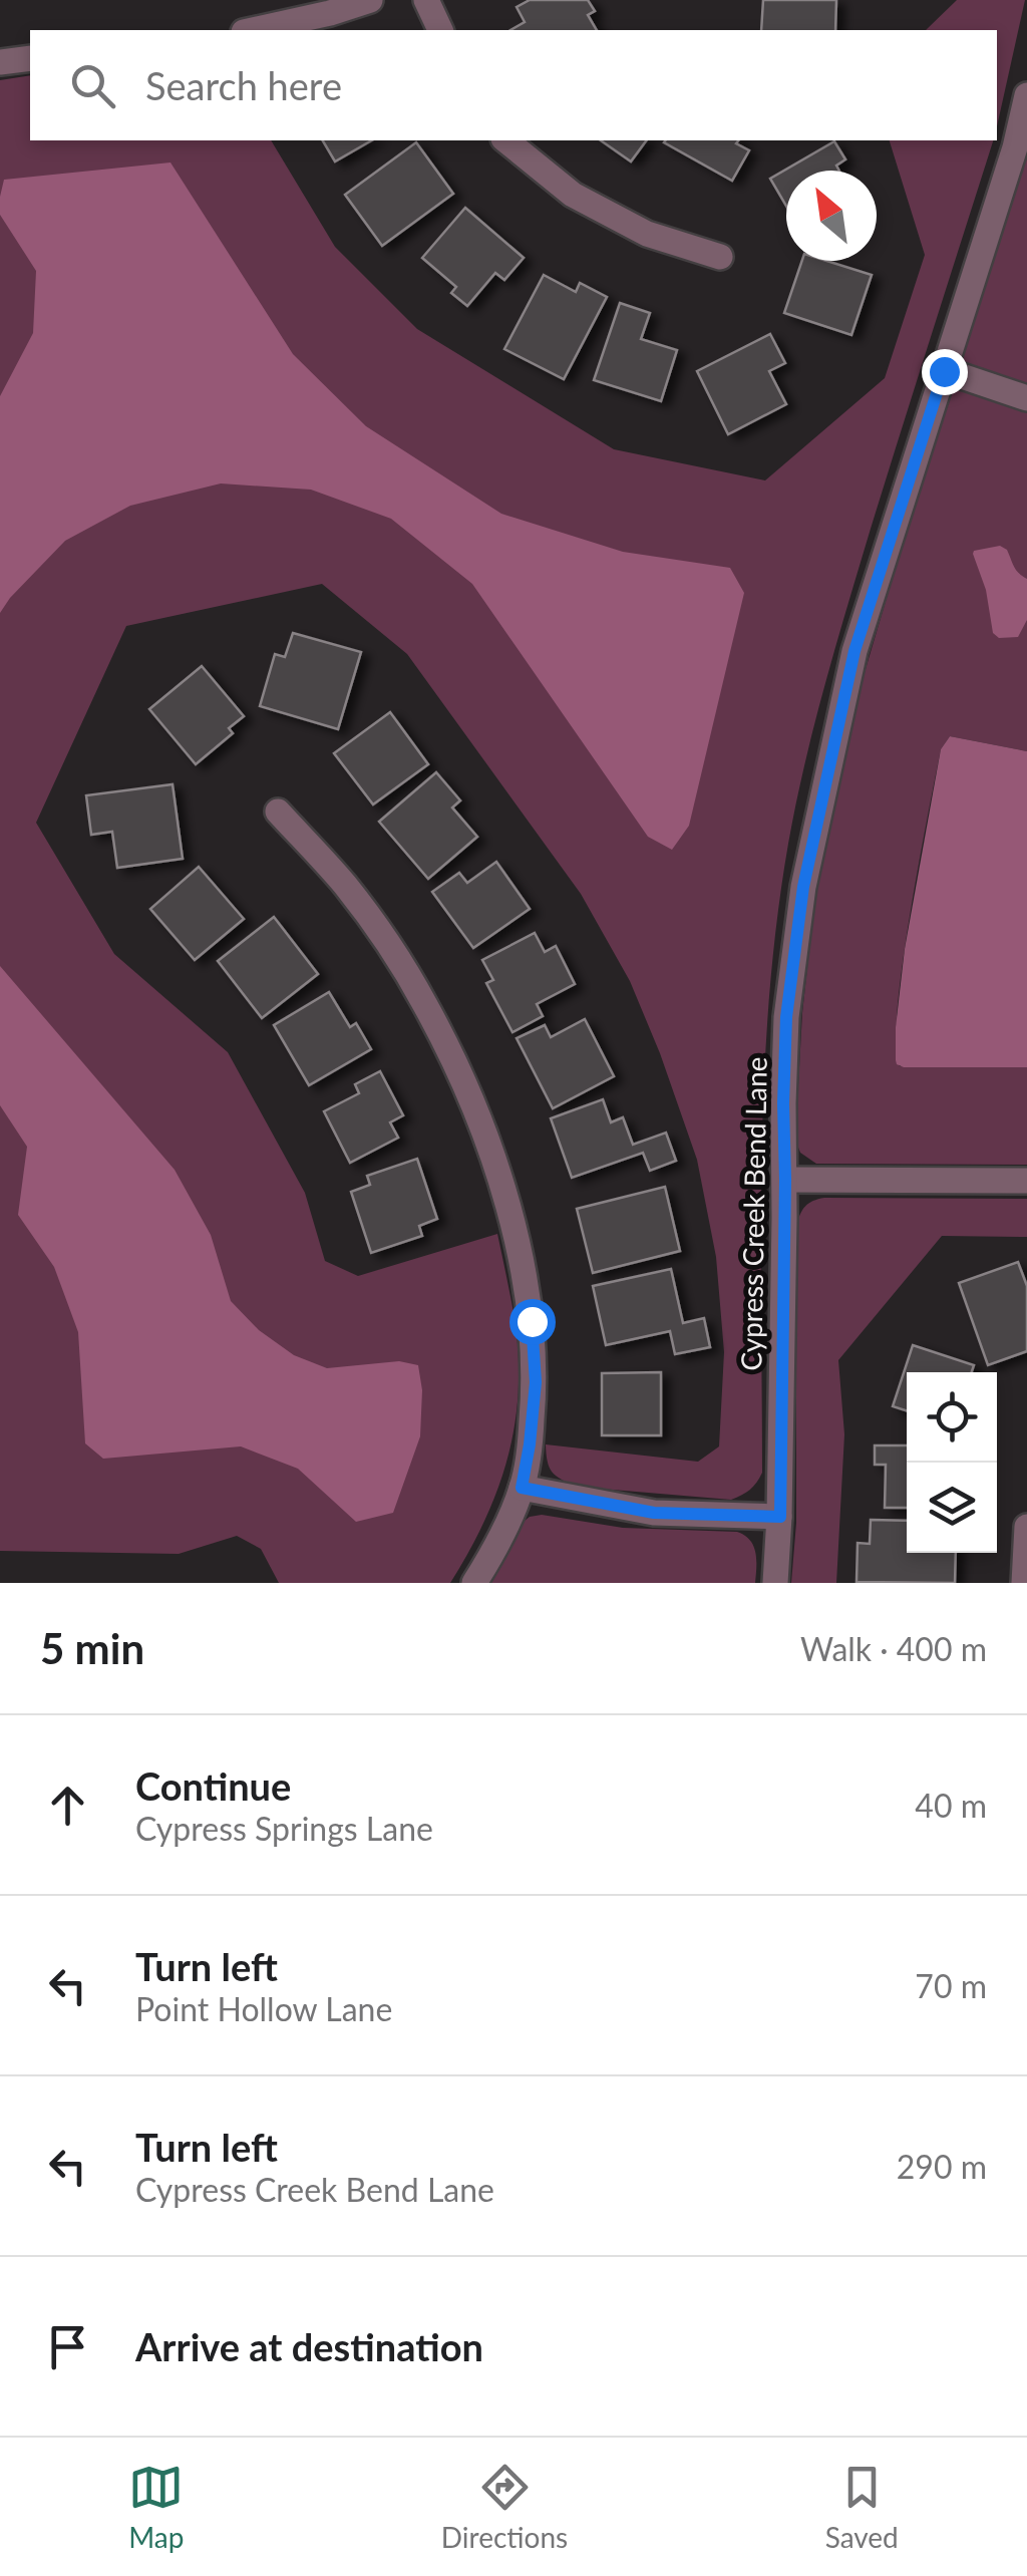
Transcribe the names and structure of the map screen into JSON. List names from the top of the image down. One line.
{"streets":{"street":["Cypress Creek Bend Lane"]},"north":"top left","page":{"search":"Search here","heading":["5 min","Walk · 400 m"],"list":[["Continue","Cypress Springs Lane","40 m"],["Turn left","Point Hollow Lane","70 m"],["Turn left","Cypress Creek Bend Lane","290 m"],"Arrive at destination"],"nav":["Map","Directions","Saved"]}}
